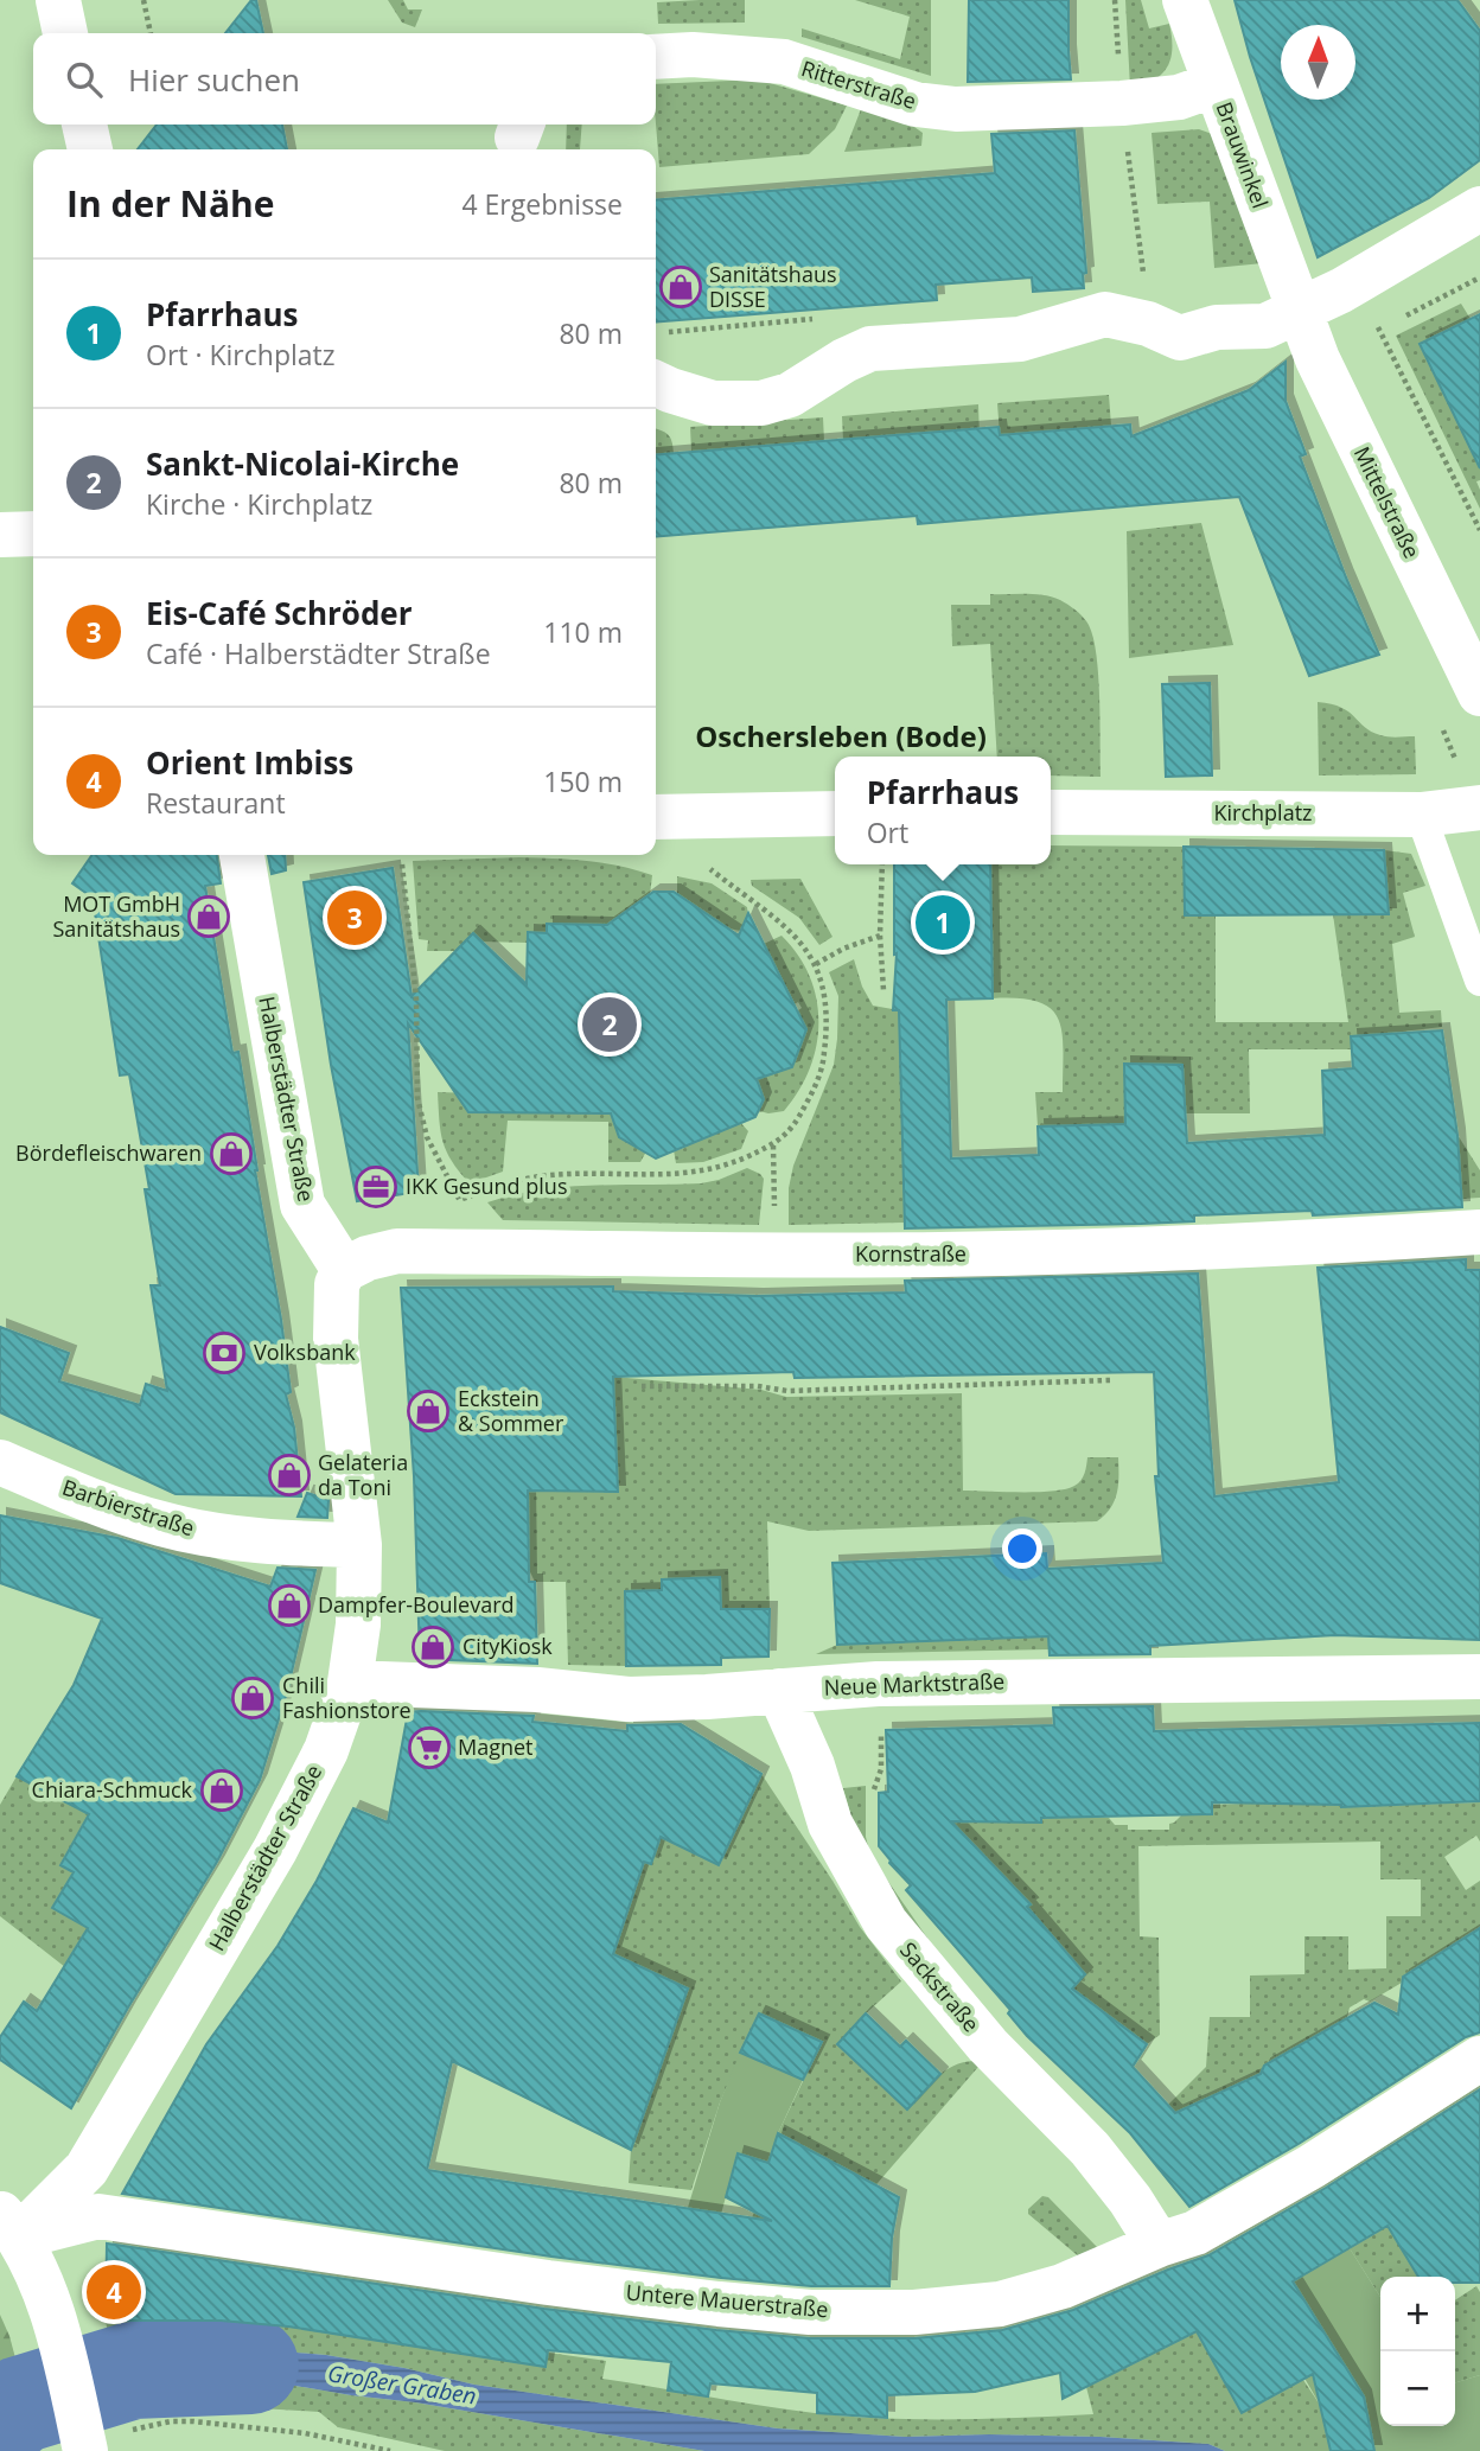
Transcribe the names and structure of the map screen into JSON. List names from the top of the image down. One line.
{"streets":{"street":["Ritterstraße","Brauwinkel","Mittelstraße","Kirchplatz","Halberstädter Straße","Kornstraße","Barbierstraße","Neue Marktstraße","Sackstraße","Untere Mauerstraße"]},"crossings":[["Ritterstraße","Brauwinkel"],["Brauwinkel","Mittelstraße"],["Halberstädter Straße","Kornstraße"],["Halberstädter Straße","Barbierstraße"],["Halberstädter Straße","Neue Marktstraße"],["Halberstädter Straße","Untere Mauerstraße"],["Neue Marktstraße","Sackstraße"],["Sackstraße","Untere Mauerstraße"]],"districts":["Oschersleben (Bode)"],"water":["Großer Graben"],"places":{"shop":["Sanitätshaus DISSE","MOT GmbH Sanitätshaus","Bördefleischwaren","Eckstein & Sommer","Gelateria da Toni","Dampfer-Boulevard","CityKiosk","Chili Fashionstore","Chiara-Schmuck"],"office":["IKK Gesund plus"],"bank":["Volksbank"],"supermarket":["Magnet"]},"north":"top","page":{"search":"Hier suchen","heading":["In der Nähe","4 Ergebnisse"],"list":[{"mark":"1","name":"Pfarrhaus","note":"Ort · Kirchplatz","value":"80 m"},{"mark":"2","name":"Sankt-Nicolai-Kirche","note":"Kirche · Kirchplatz","value":"80 m"},{"mark":"3","name":"Eis-Café Schröder","note":"Café · Halberstädter Straße","value":"110 m"},{"mark":"4","name":"Orient Imbiss","note":"Restaurant","value":"150 m"}],"popup":["Pfarrhaus","Ort"],"pins":["3","1","2","4"],"map_buttons":["+","−"]}}
